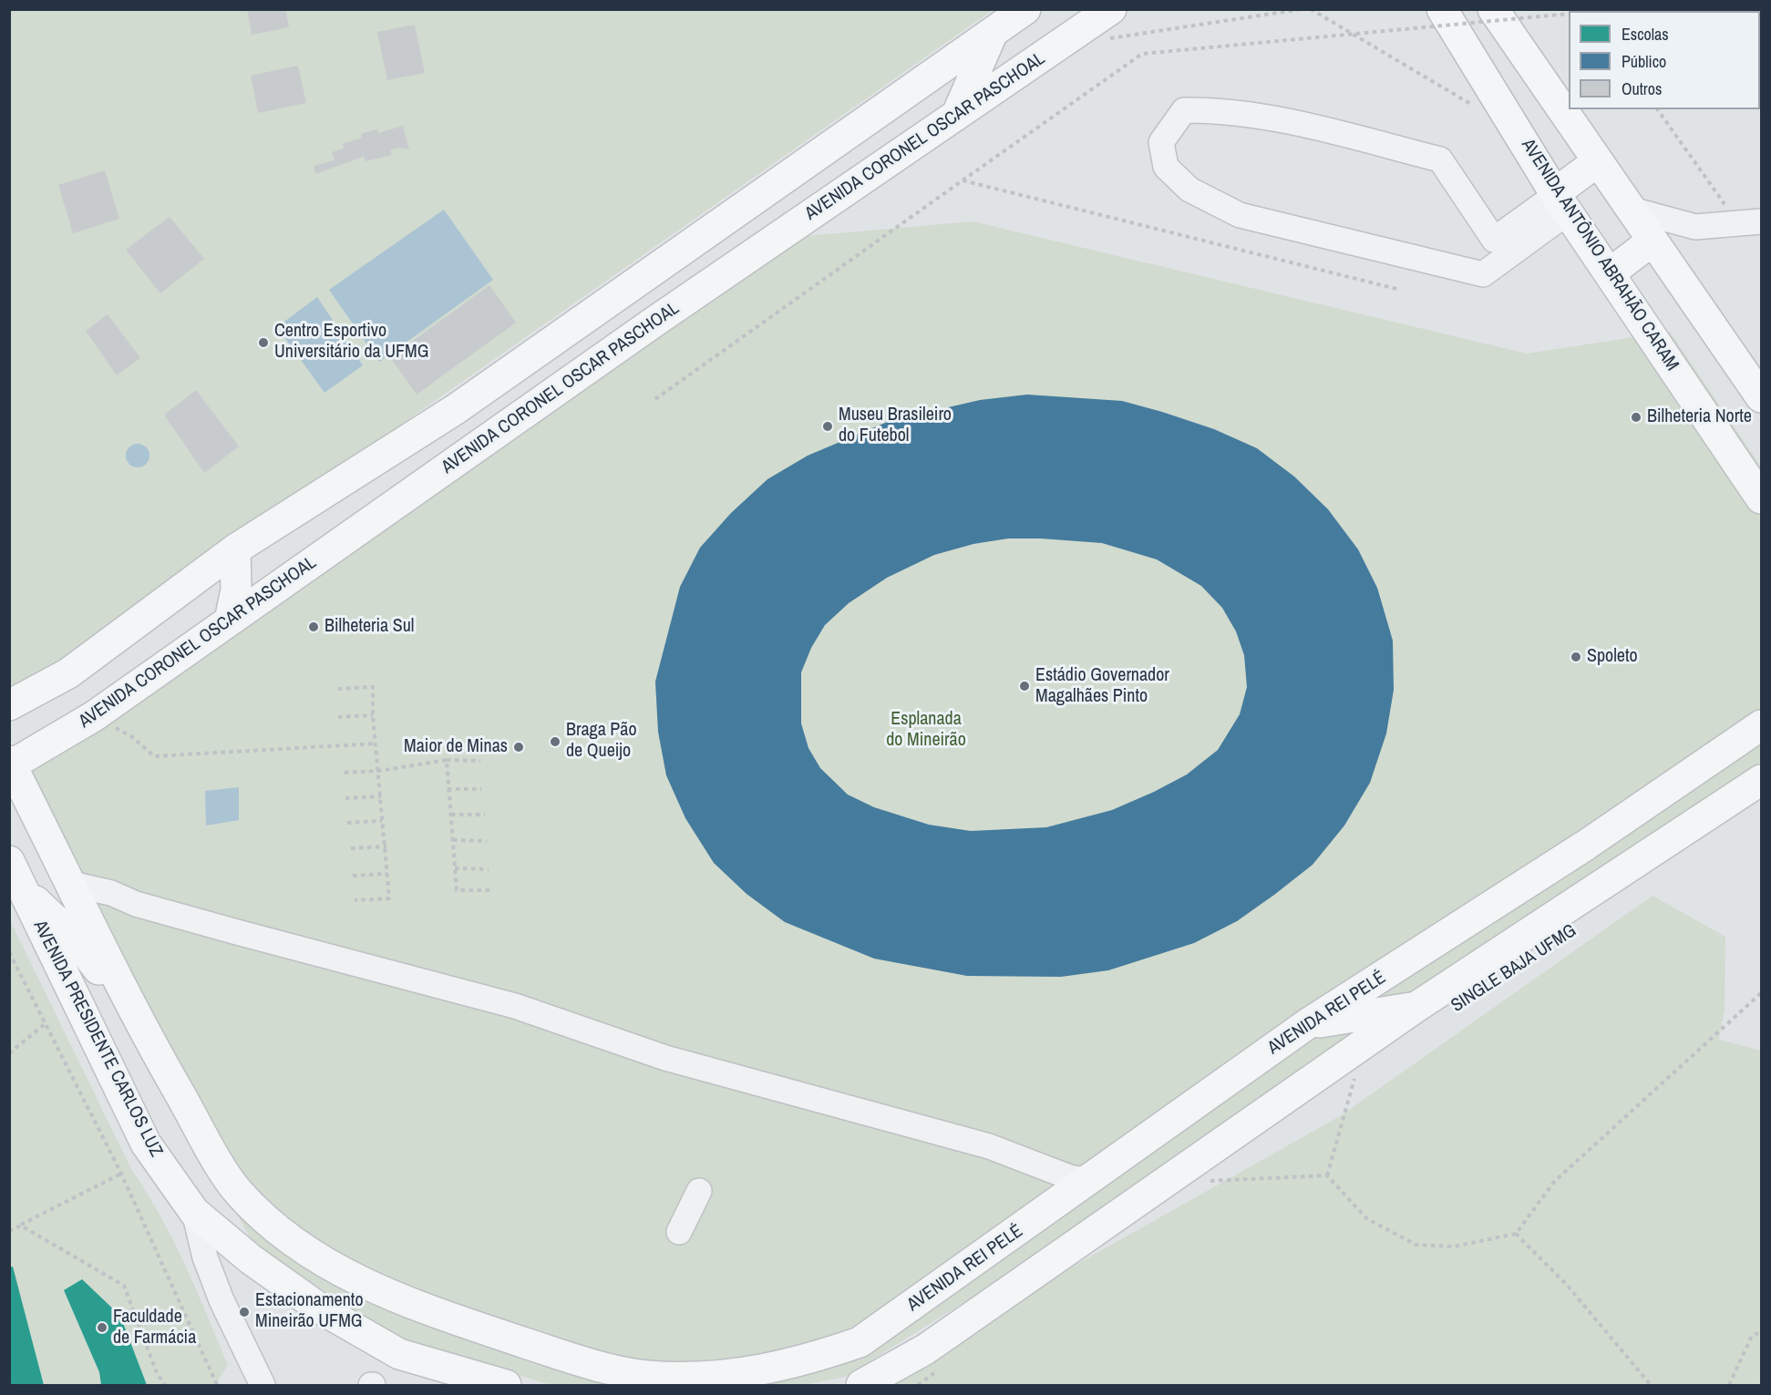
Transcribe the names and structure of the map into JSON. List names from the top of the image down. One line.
{"streets":{"main road":["AVENIDA CORONEL OSCAR PASCHOAL","AVENIDA ANTÔNIO ABRAHÃO CARAM","AVENIDA REI PELÉ","AVENIDA PRESIDENTE CARLOS LUZ"]},"parks":["Esplanada do Mineirão"],"places":["Centro Esportivo Universitário da UFMG","Bilheteria Norte","Museu Brasileiro do Futebol","Bilheteria Sul","Spoleto","Estádio Governador Magalhães Pinto","Braga Pão de Queijo","Maior de Minas","Estacionamento Mineirão UFMG","Faculdade de Farmácia"],"legend":["Escolas","Público","Outros"]}
